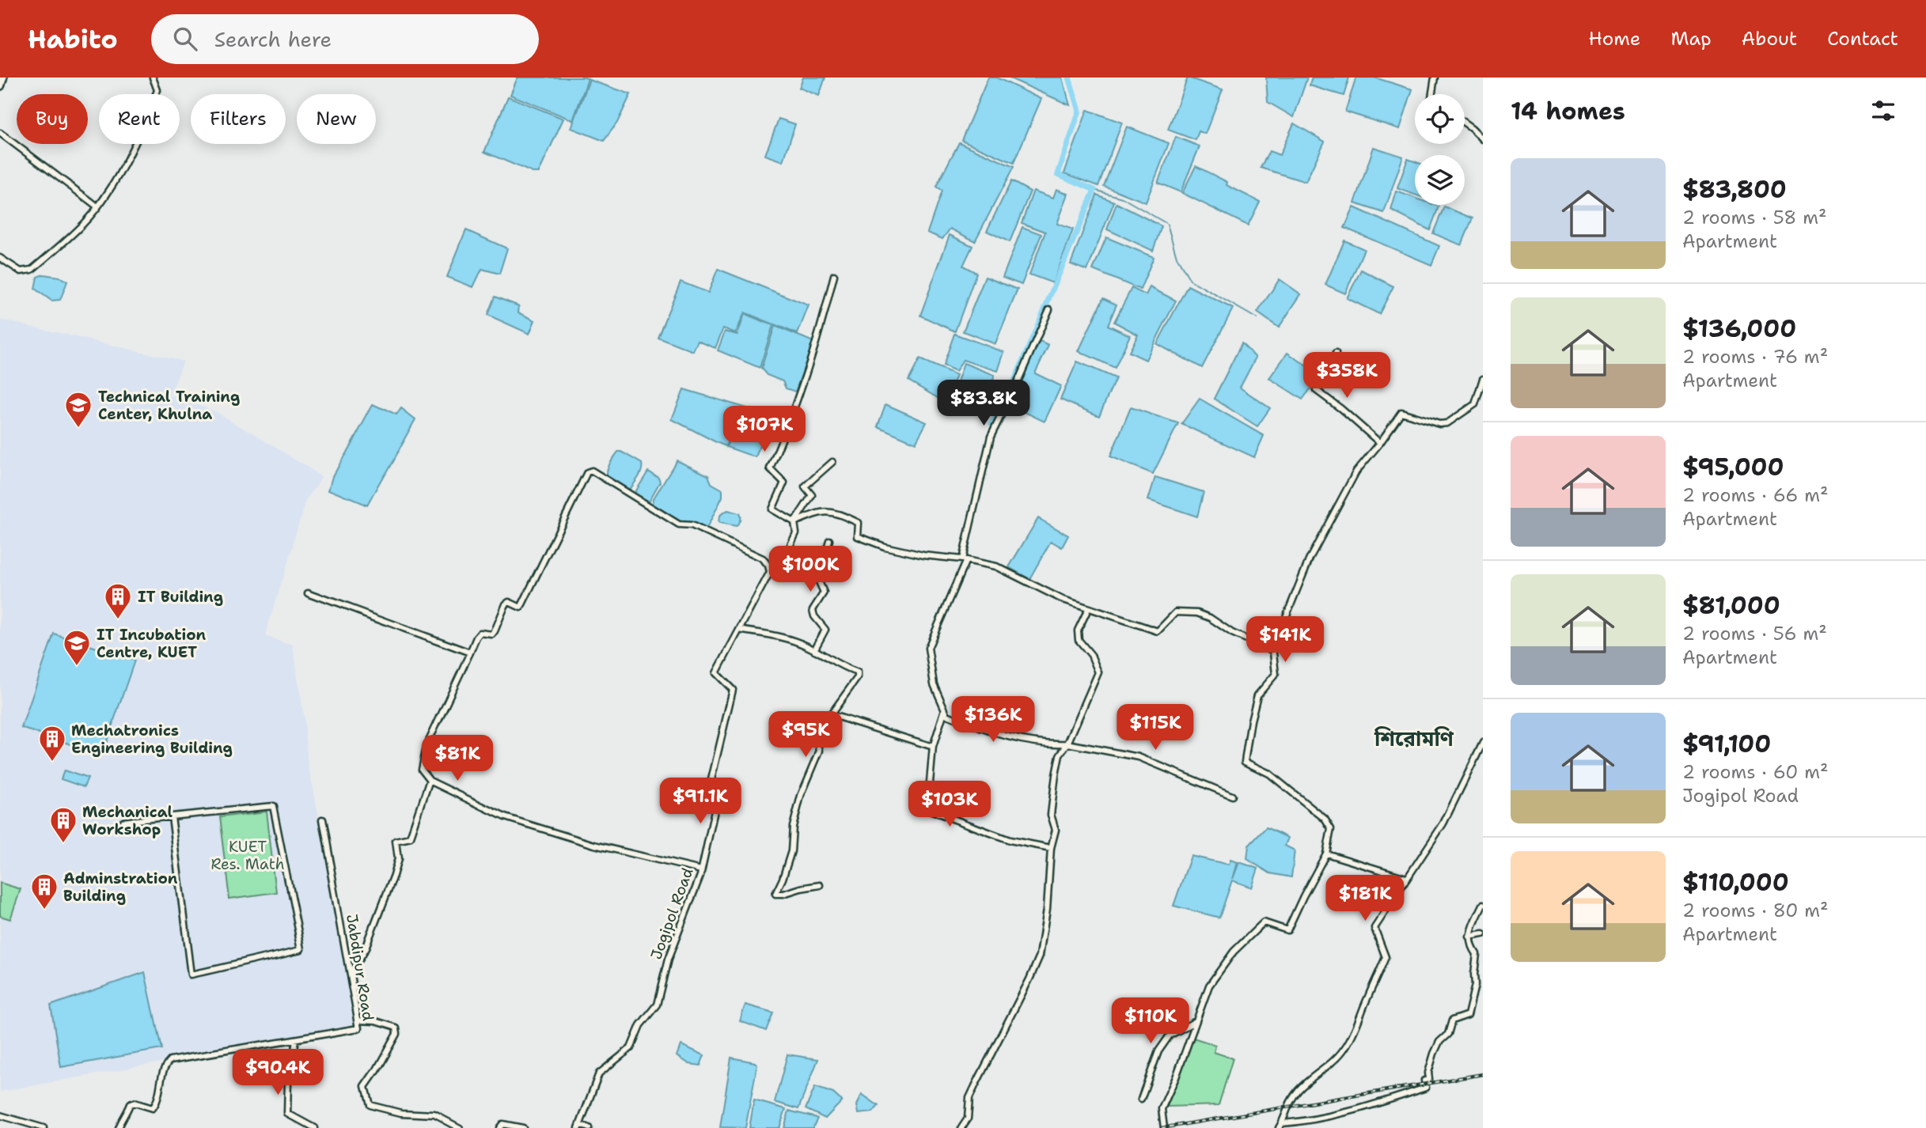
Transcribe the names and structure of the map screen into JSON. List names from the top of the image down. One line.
{"streets":{"street":["Jogipol Road","Jabdipur Road"]},"districts":["শিরোমণি"],"parks":["KUET Res. Math"],"places":{"school or university":["Technical Training Center, Khulna","IT Incubation Centre, KUET"],"building":["IT Building","Mechatronics Engineering Building","Mechanical Workshop","Adminstration Building"]},"page":{"header":"Habito","search":"Search here","nav":["Home","Map","About","Contact"],"heading":"14 homes","chip":["Buy","Rent","Filters","New"],"list":[{"name":"$83,800","note":"2 rooms · 58 m² · Apartment"},{"name":"$136,000","note":"2 rooms · 76 m² · Apartment"},{"name":"$95,000","note":"2 rooms · 66 m² · Apartment"},{"name":"$81,000","note":"2 rooms · 56 m² · Apartment"},{"name":"$91,100","note":"2 rooms · 60 m² · Jogipol Road"},{"name":"$110,000","note":"2 rooms · 80 m² · Apartment"}],"price":["$358K","$83.8K","$107K","$100K","$141K","$136K","$115K","$95K","$81K","$91.1K","$103K","$181K","$110K","$90.4K"]}}
